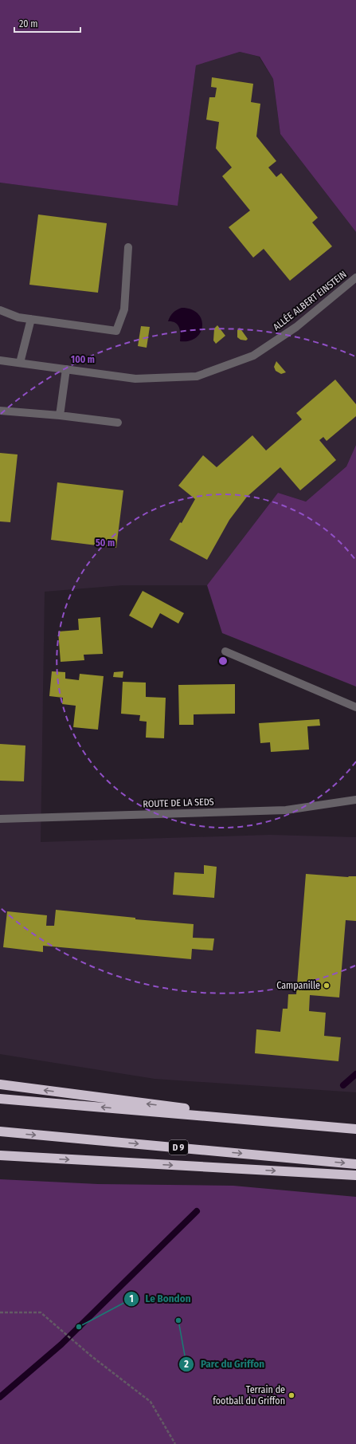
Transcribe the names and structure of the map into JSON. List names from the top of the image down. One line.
{"streets":{"highway":["D 9"],"street":["ALLÉE ALBERT EINSTEIN","ROUTE DE LA SEDS"]},"places":["Campanille","Parc du Griffon","Le Bondon","Terrain de football du Griffon"],"scale_bar":"20 m","rings":["100 m","50 m"]}
